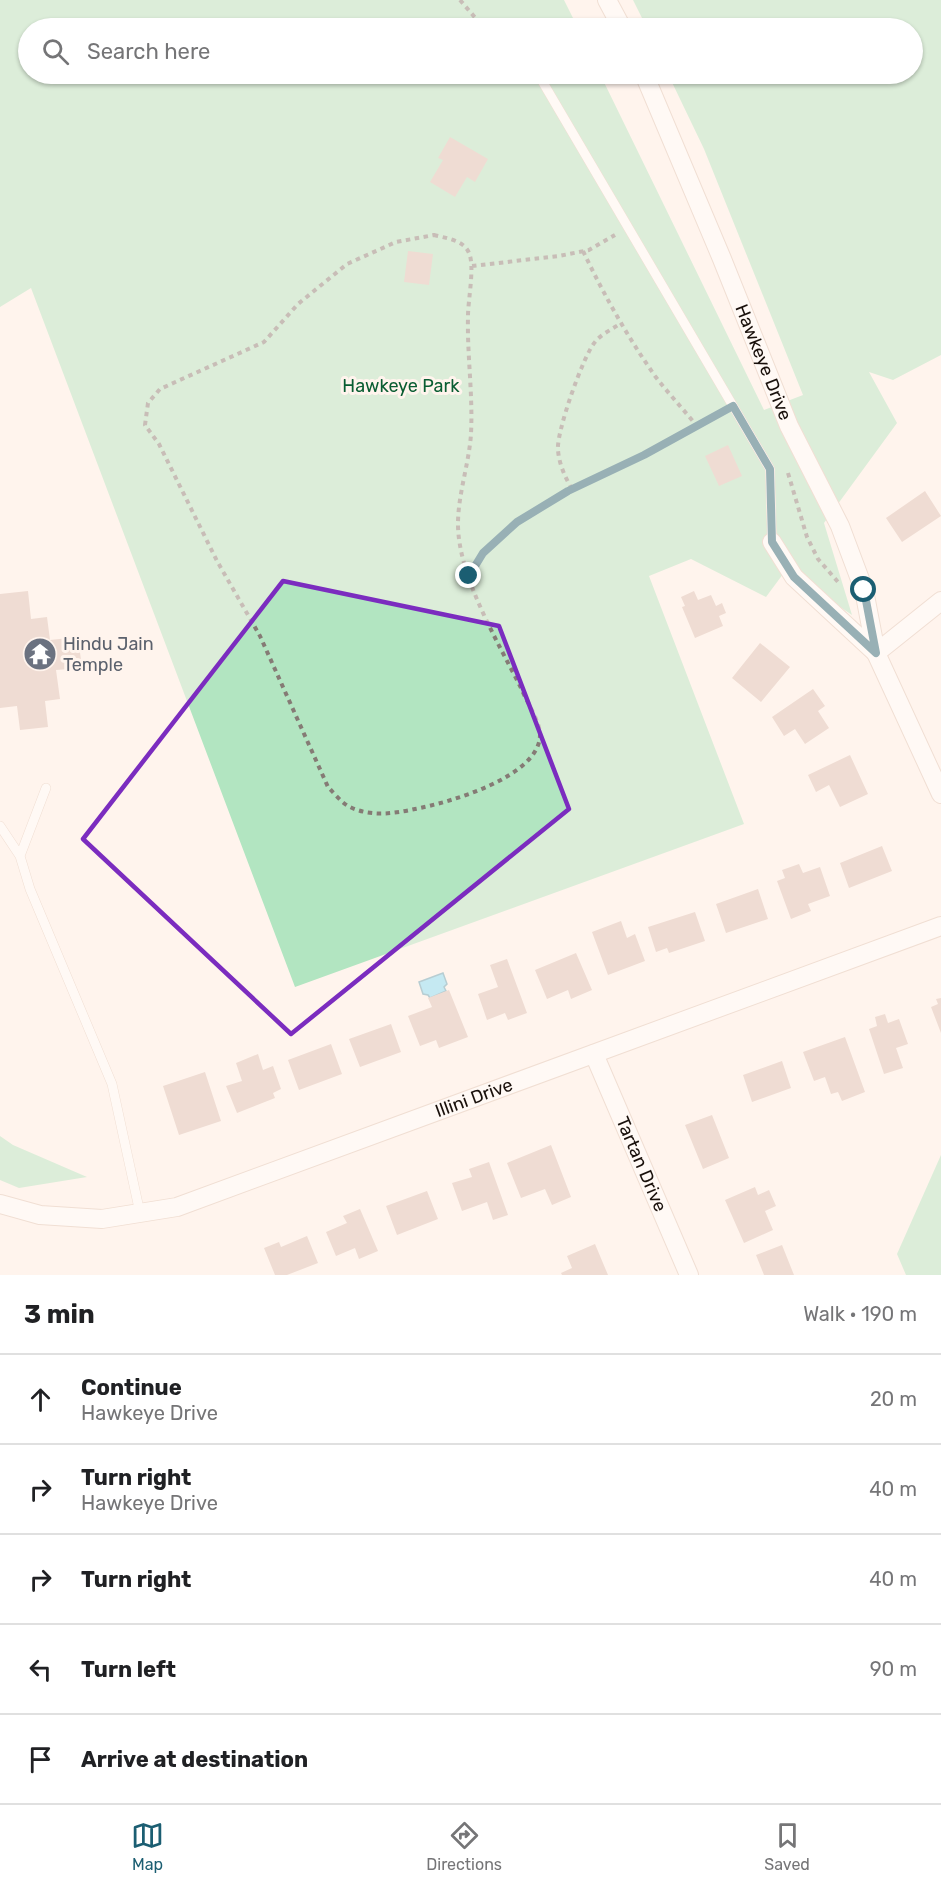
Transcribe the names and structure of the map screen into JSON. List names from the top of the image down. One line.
{"streets":{"street":["Hawkeye Drive","Illini Drive","Tartan Drive"]},"crossings":[["Illini Drive","Tartan Drive"]],"parks":["Hawkeye Park"],"places":{"temple":["Hindu Jain Temple"]},"page":{"search":"Search here","heading":["3 min","Walk · 190 m"],"list":[["Continue","Hawkeye Drive","20 m"],["Turn right","Hawkeye Drive","40 m"],["Turn right","40 m"],["Turn left","90 m"],"Arrive at destination"],"nav":["Map","Directions","Saved"]}}
